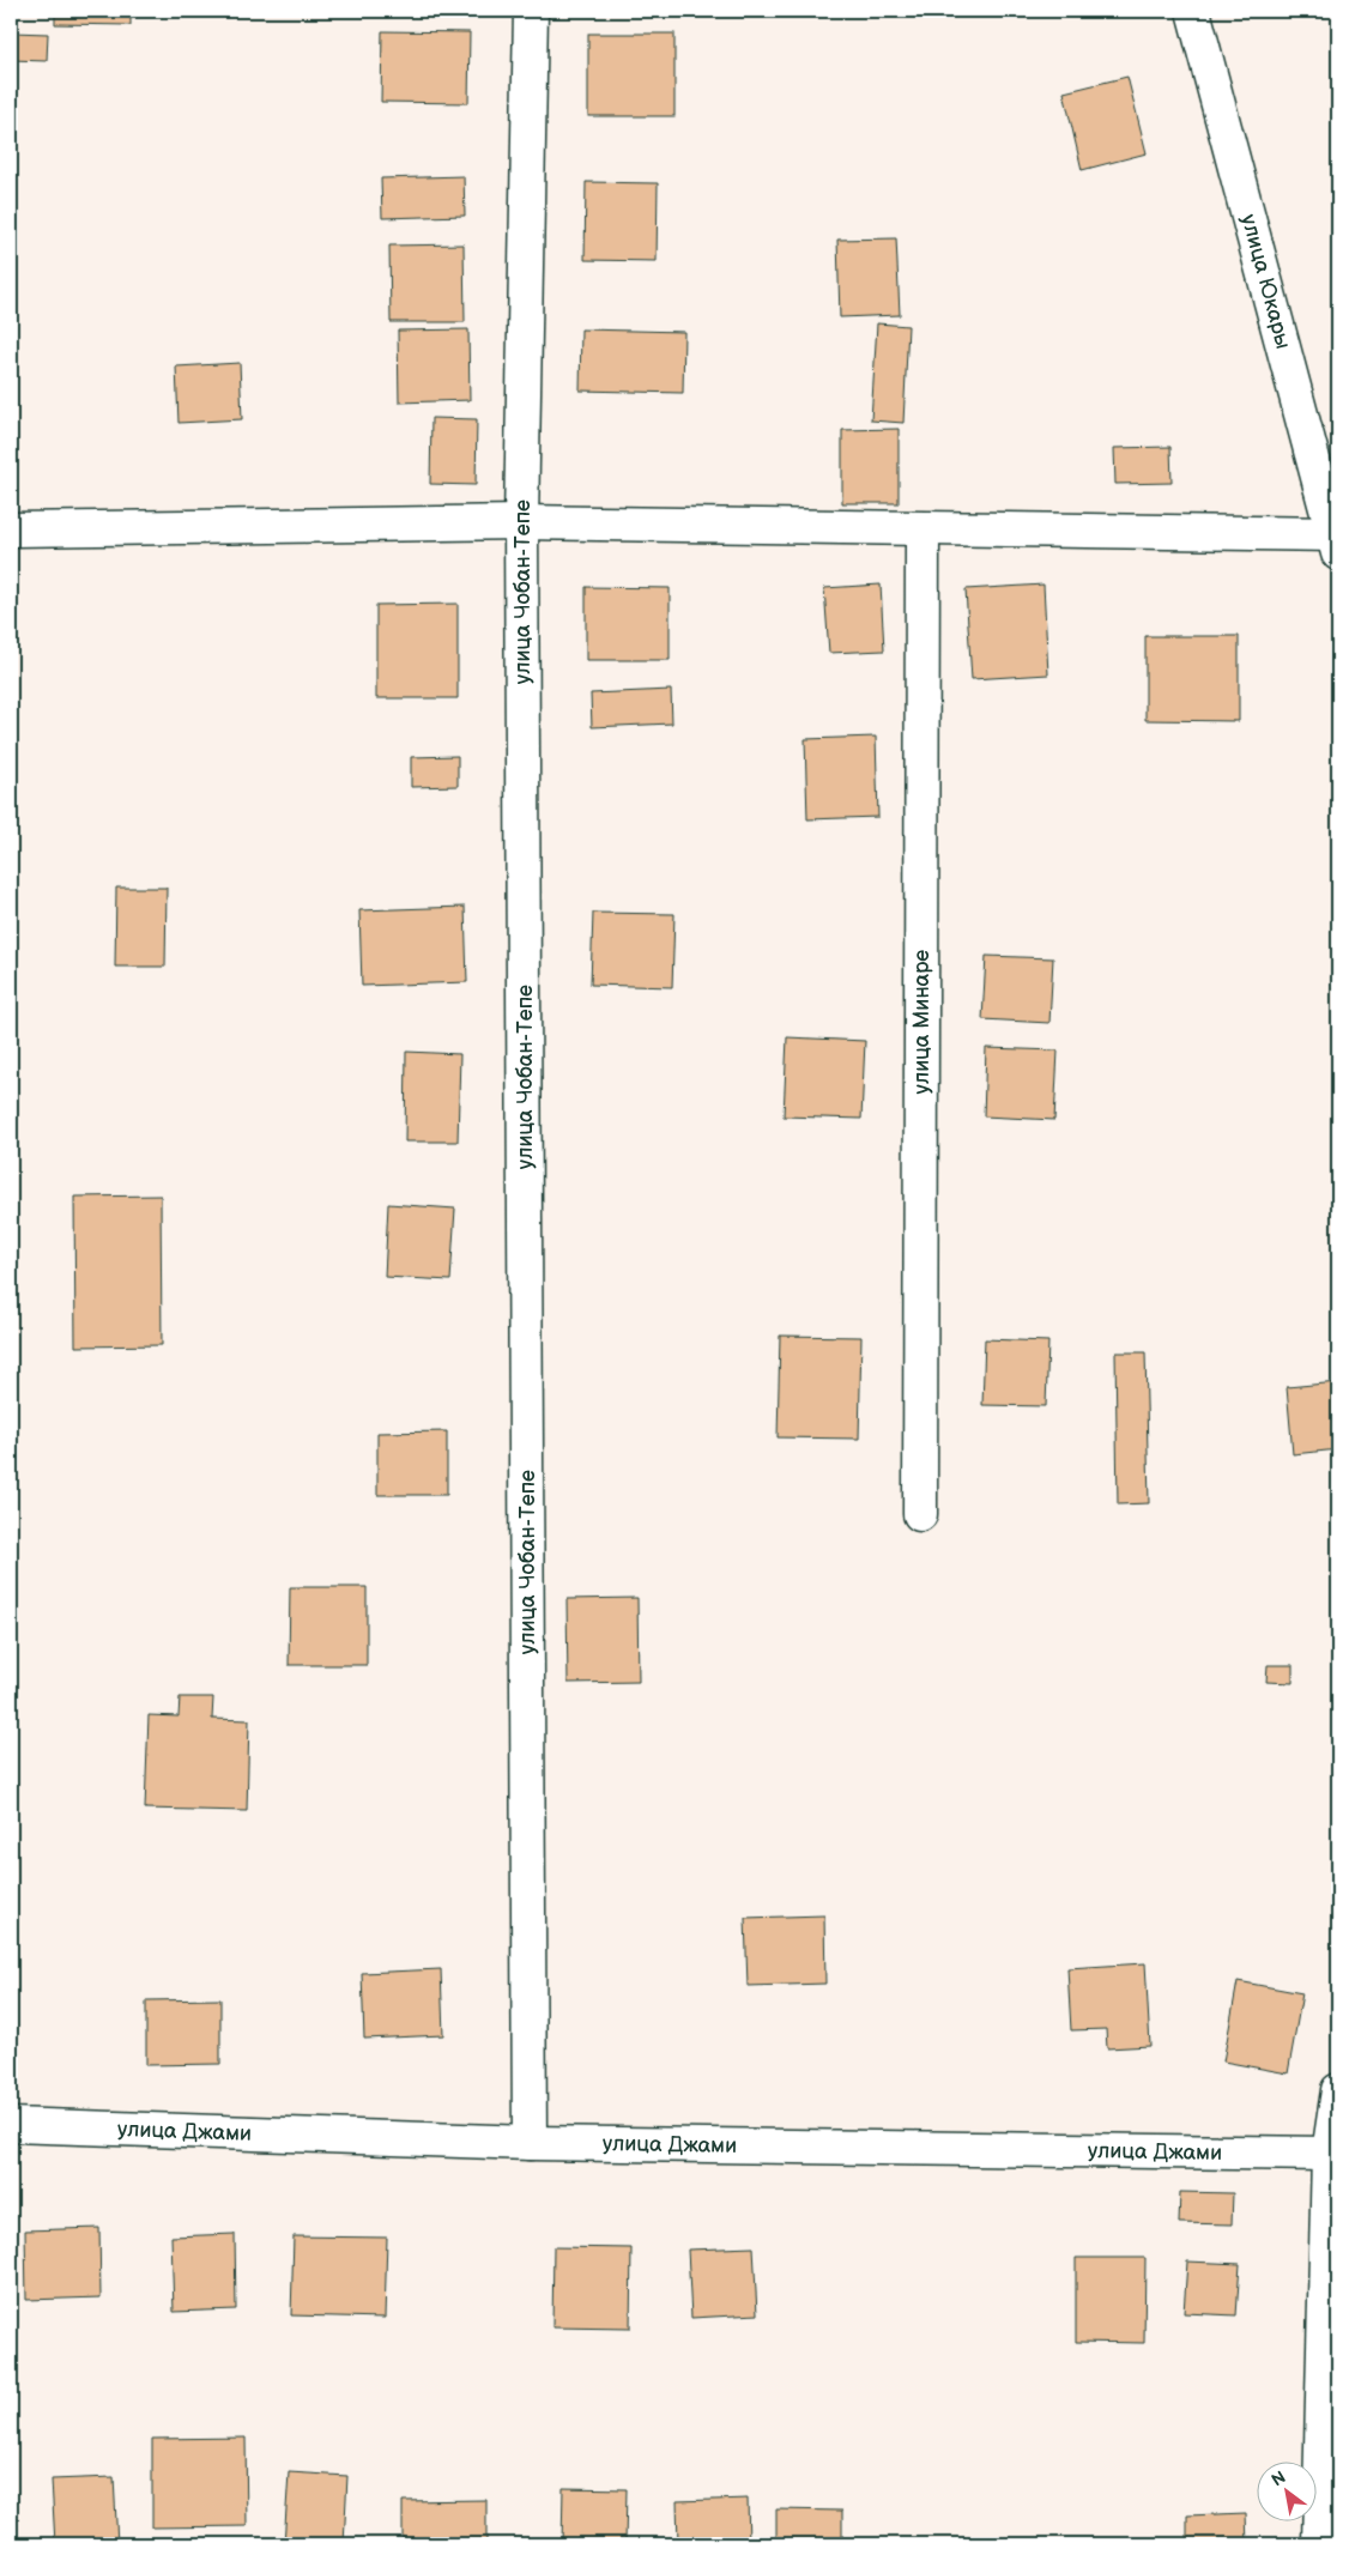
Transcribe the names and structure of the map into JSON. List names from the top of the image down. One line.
{"streets":{"street":["улица Юкары","улица Чобан-Тепе","улица Минаре","улица Джами"]},"crossings":[["улица Чобан-Тепе","улица Джами"]],"north":"top left"}
